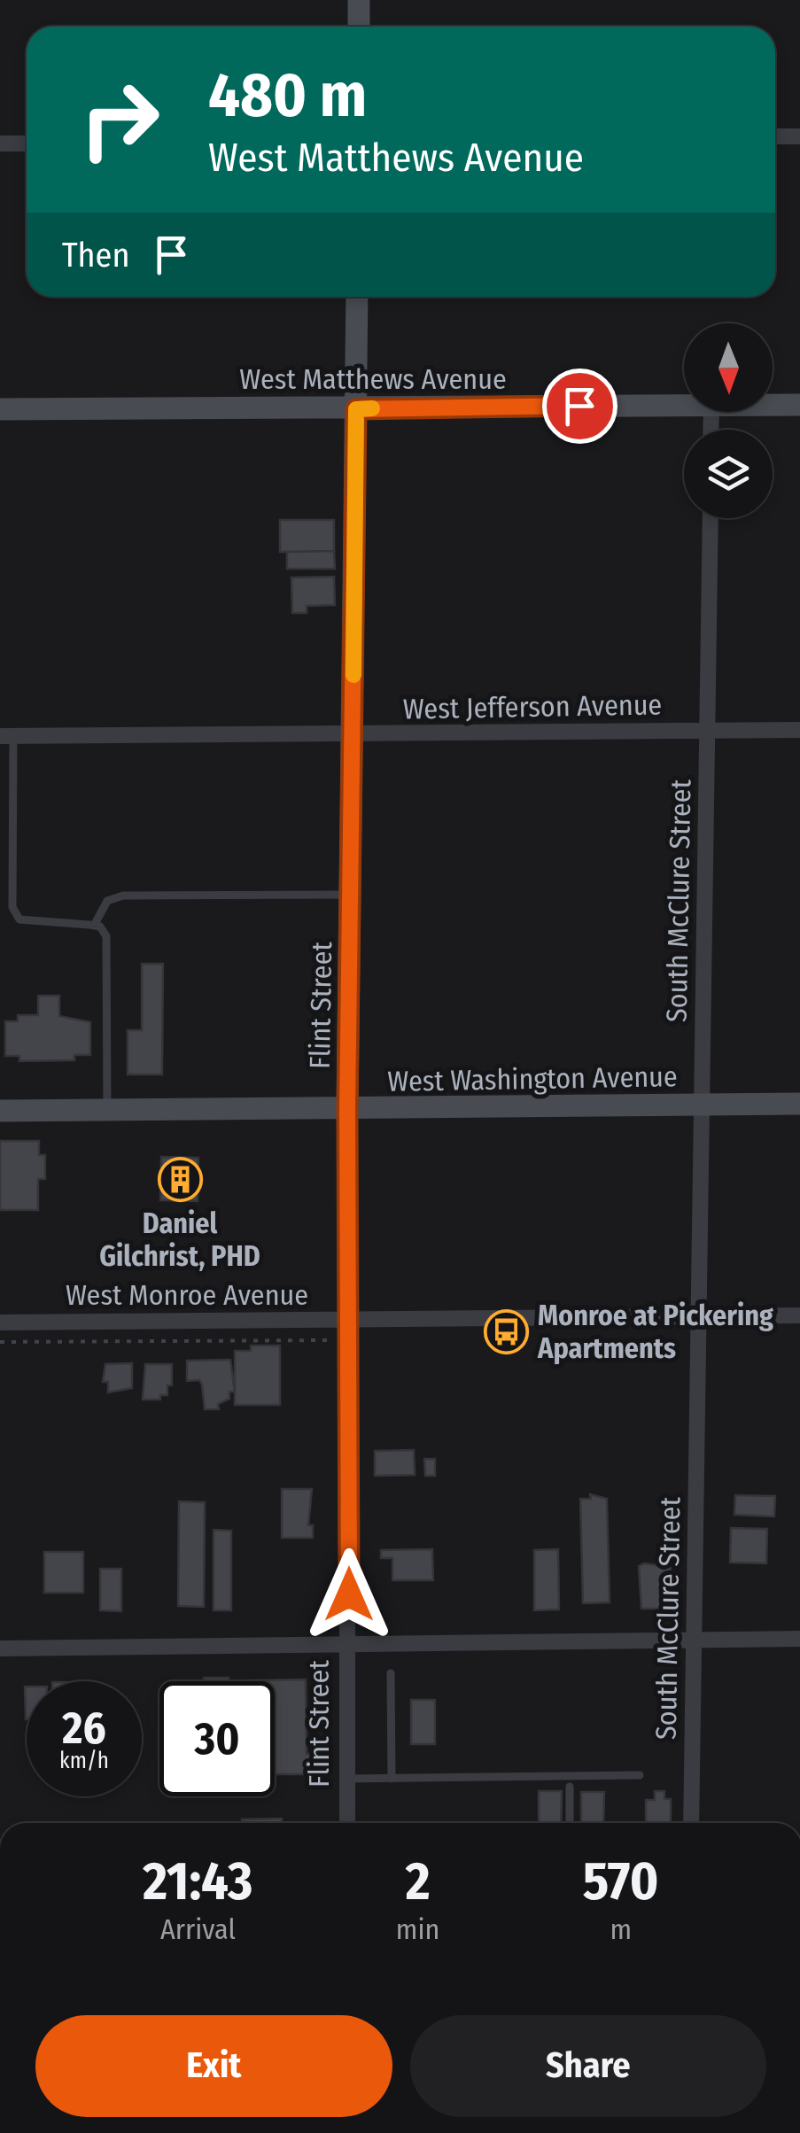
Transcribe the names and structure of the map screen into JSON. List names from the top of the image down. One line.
{"streets":{"street":["West Matthews Avenue","West Jefferson Avenue","South McClure Street","Flint Street","West Washington Avenue","West Monroe Avenue"]},"crossings":[["West Matthews Avenue","Flint Street"],["West Jefferson Avenue","South McClure Street"],["West Jefferson Avenue","Flint Street"],["South McClure Street","West Washington Avenue"],["South McClure Street","West Monroe Avenue"],["Flint Street","West Washington Avenue"],["Flint Street","West Monroe Avenue"]],"places":{"building":["Daniel Gilchrist, PHD"],"bus stop":["Monroe at Pickering Apartments"]},"north":"bottom","page":{"turn":["480 m","West Matthews Avenue"],"then":"Then","speed":"26 km/h","limit":"30","eta":["21:43","Arrival","2","min","570","m"],"buttons":["Exit","Share"]}}
